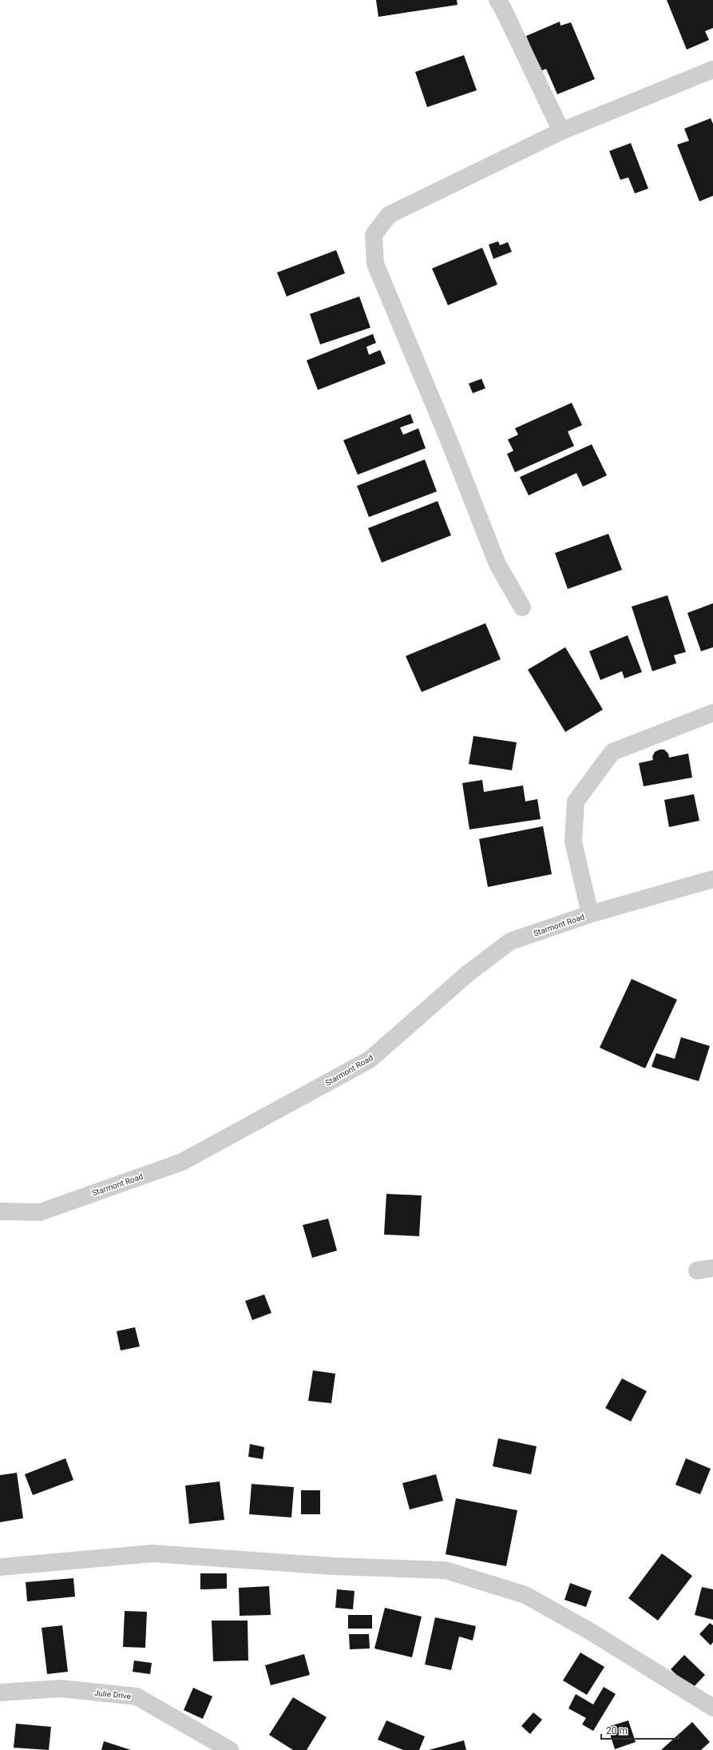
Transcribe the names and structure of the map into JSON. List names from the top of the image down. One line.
{"streets":{"street":["Starmont Road","Julie Drive"]},"scale_bar":"20 m"}
